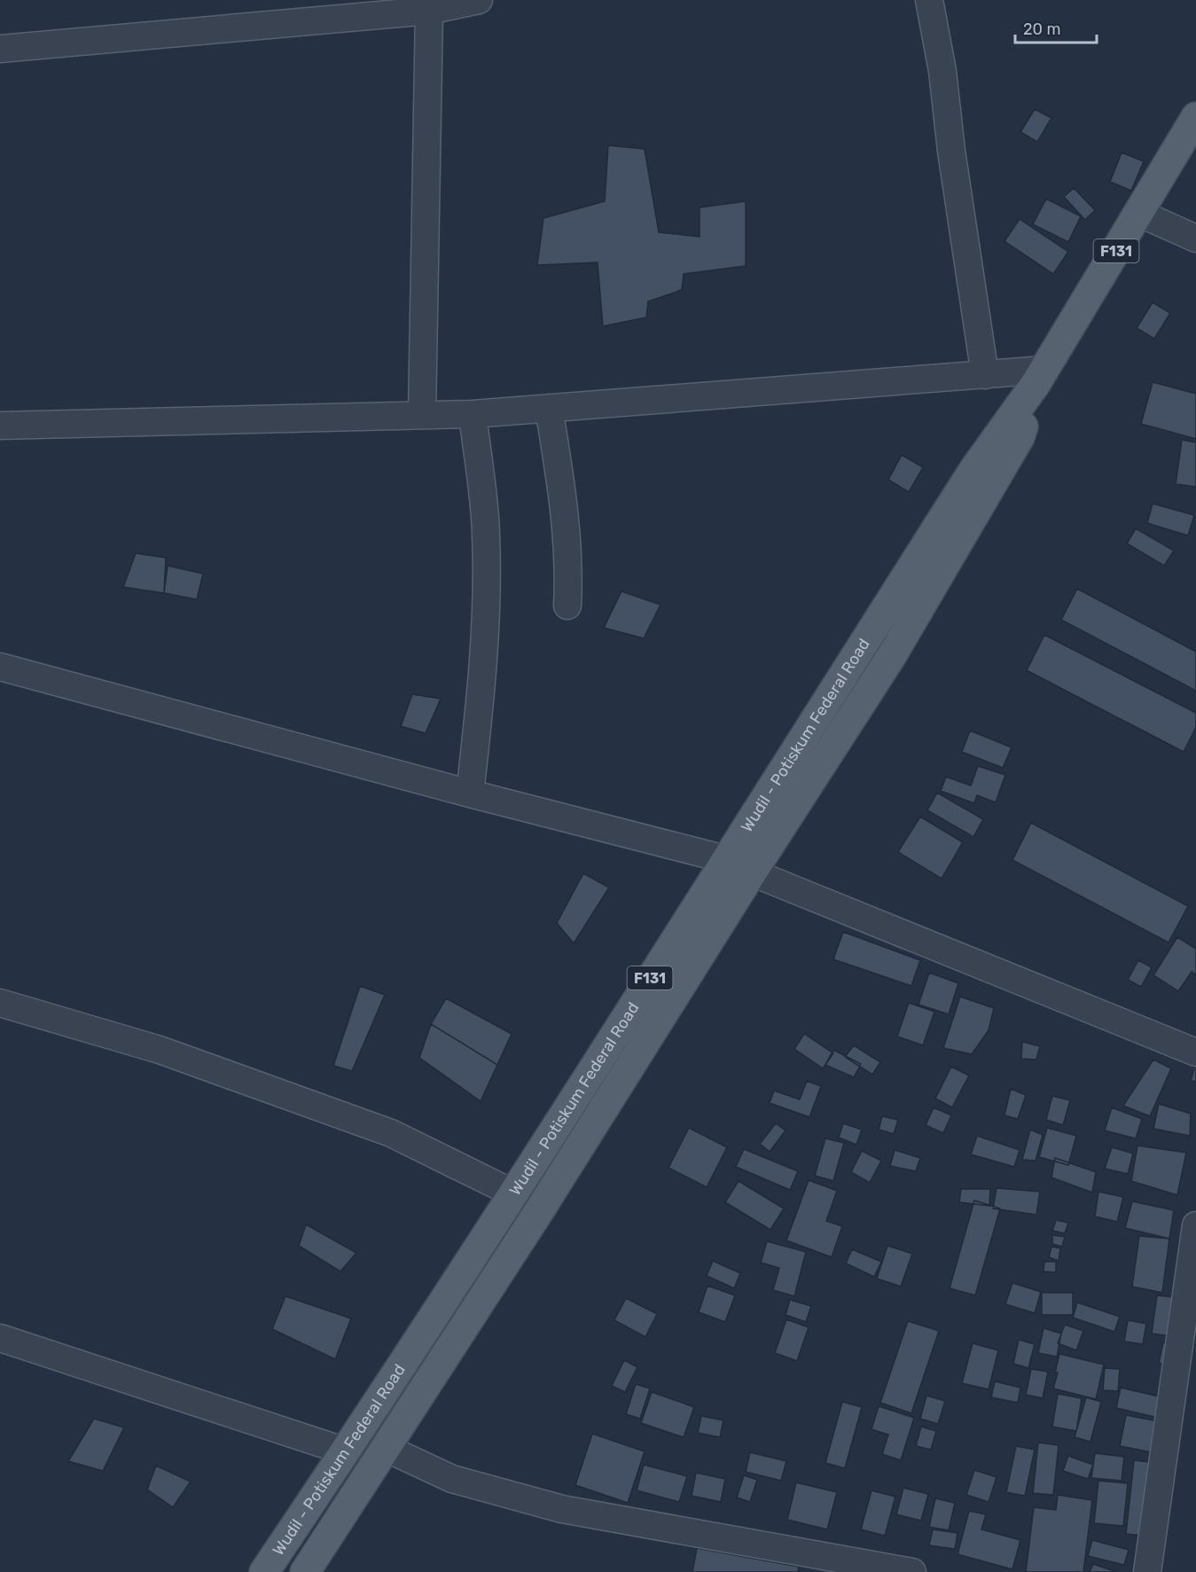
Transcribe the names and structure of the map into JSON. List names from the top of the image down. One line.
{"streets":{"main road":["F131","Wudil - Potiskum Federal Road"]},"scale_bar":"20 m"}
